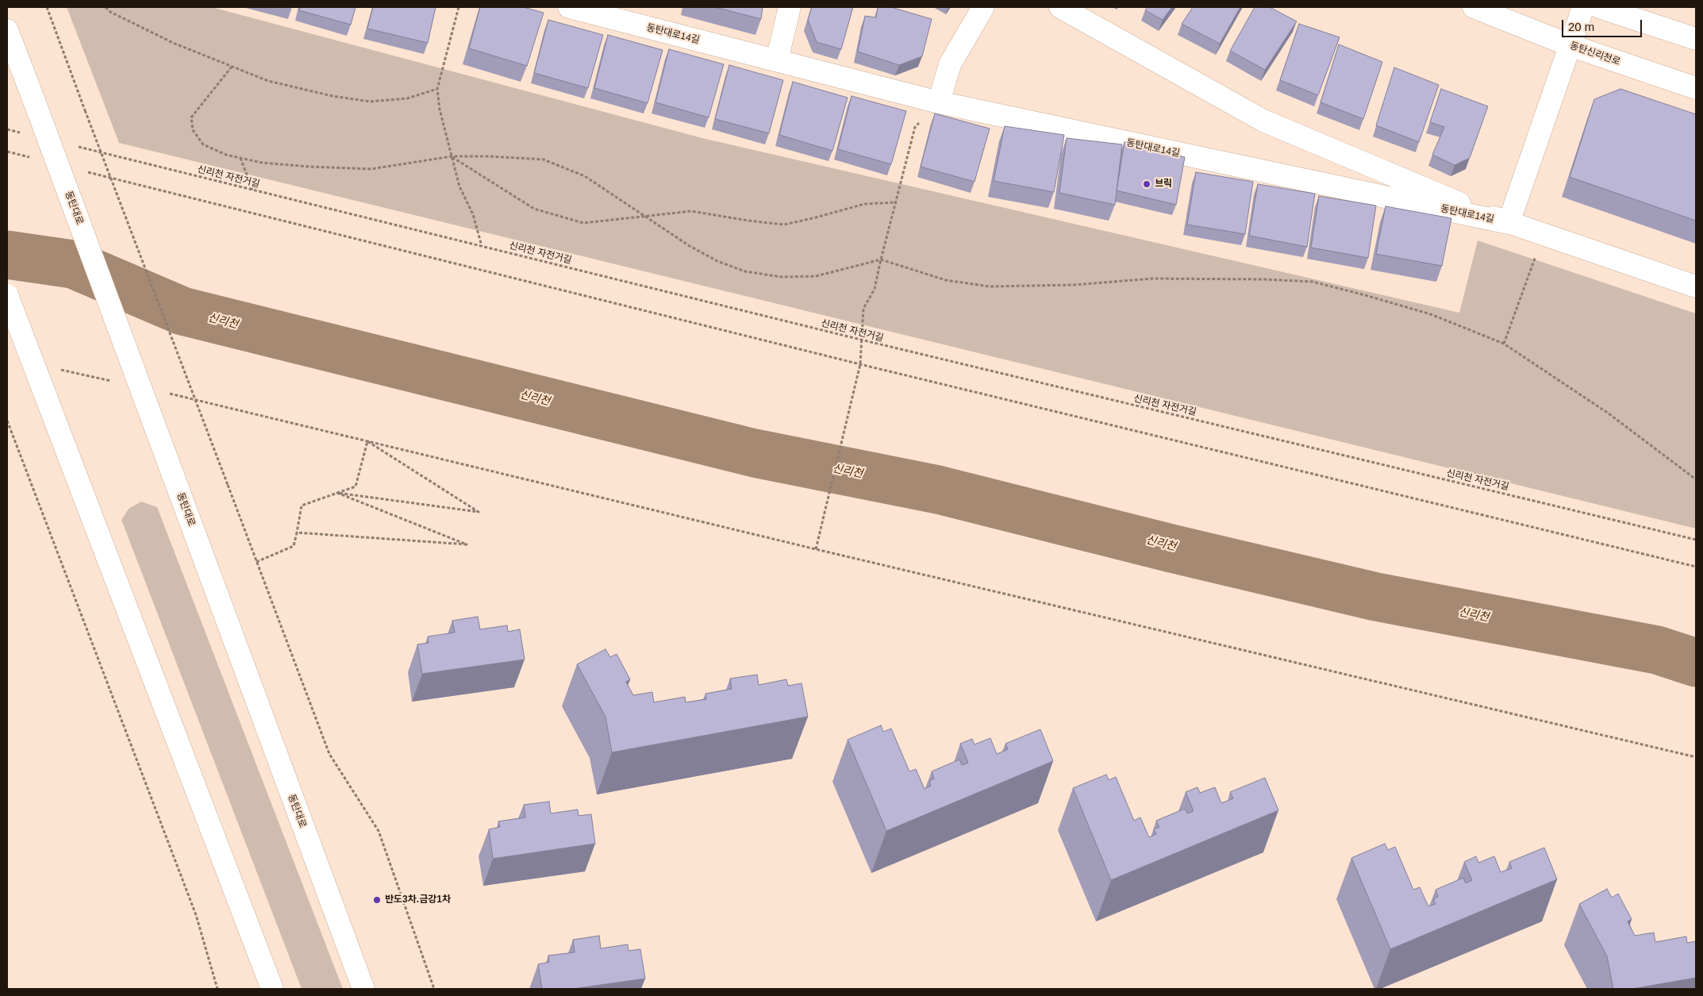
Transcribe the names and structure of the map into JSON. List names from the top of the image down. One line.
{"streets":{"main road":["동탄대로14길","동탄신리천로","동탄대로"],"path":["신리천 자전거길"]},"water":["신리천"],"places":["브릭","반도3차.금강1차"],"scale_bar":"20 m"}
